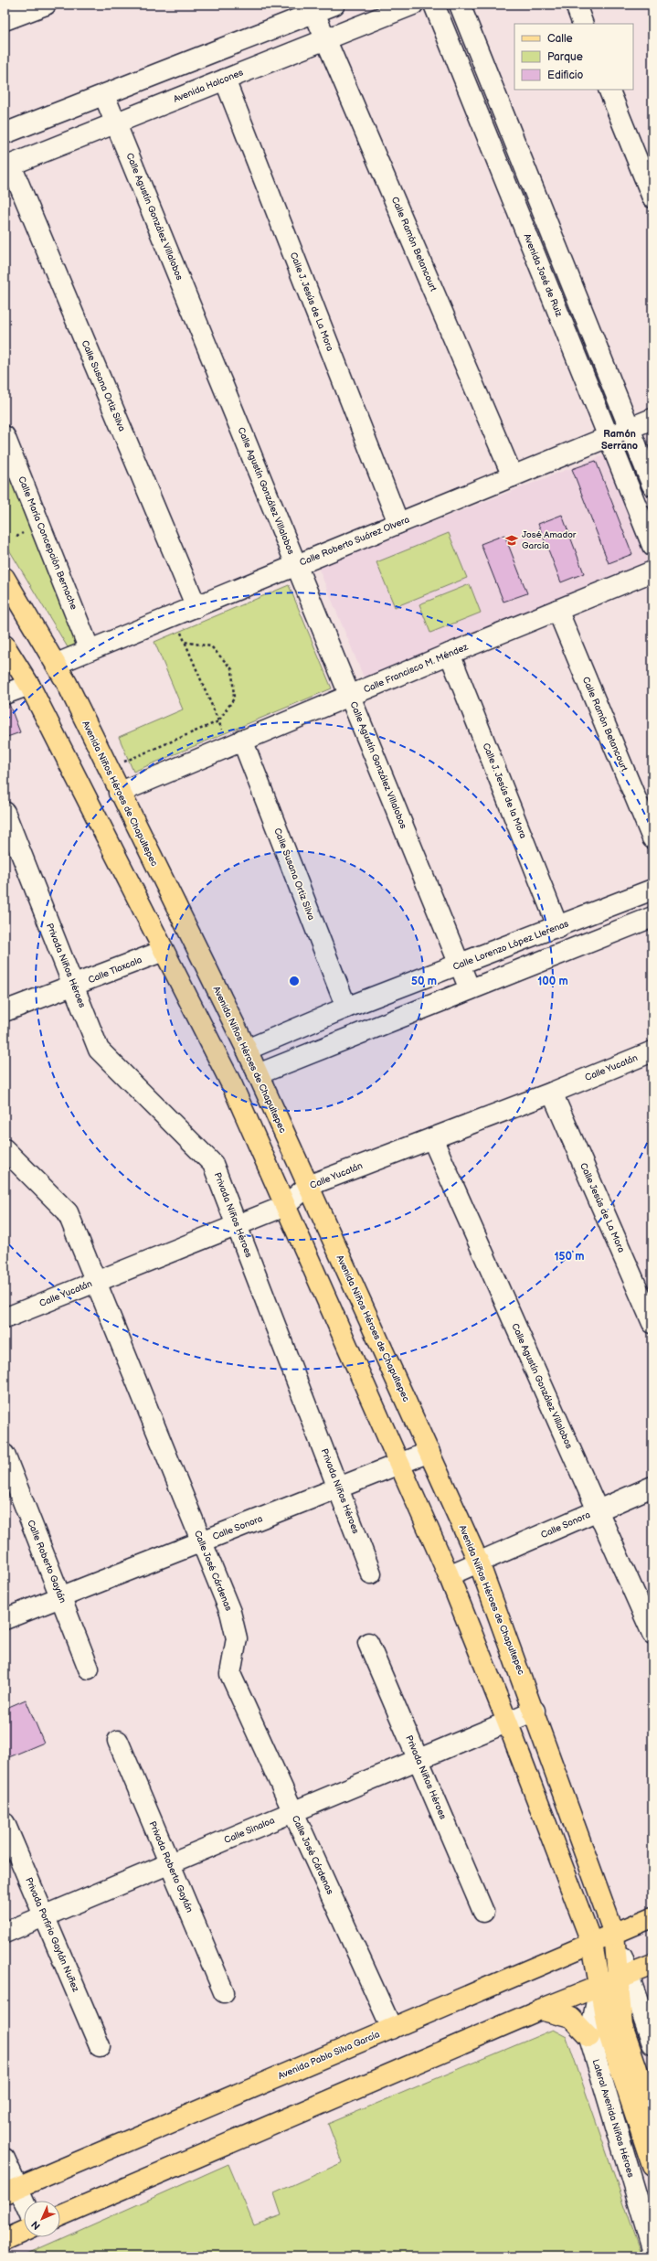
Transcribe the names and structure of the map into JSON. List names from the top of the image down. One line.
{"streets":{"main road":["Avenida Niños Héroes de Chapultepec","Avenida Pablo Silva García"],"street":["Avenida Halcones","Calle Agustín González Villalobos","Calle Ramón Betancourt","Avenida José de Ruiz","Calle J. Jesús de La Mora","Calle Susana Ortiz Silva","Calle Roberto Suárez Olvera","Calle María Concepción Bernache","Calle Francisco M. Méndez","Calle J. Jesús de la Mora","Calle Lorenzo López Llerenas","Privada Niños Héroes","Calle Tlaxcala","Calle Yucatán","Calle Jesús de La Mora","Calle Sonora","Calle Roberto Gaytán","Calle José Cárdenas","Calle Sinaloa","Privada Roberto Gaytán","Privada Porfirio Gaytán Nuñez","Lateral Avenida Niños Héroes"]},"crossings":[["Avenida Halcones","Calle Agustín González Villalobos"],["Avenida Halcones","Calle Ramón Betancourt"],["Avenida Halcones","Calle J. Jesús de La Mora"],["Avenida Halcones","Calle Susana Ortiz Silva"],["Calle Agustín González Villalobos","Calle Roberto Suárez Olvera"],["Calle Agustín González Villalobos","Calle Francisco M. Méndez"],["Calle Agustín González Villalobos","Calle Lorenzo López Llerenas"],["Calle Agustín González Villalobos","Calle Yucatán"],["Calle Agustín González Villalobos","Calle Sonora"],["Calle Ramón Betancourt","Calle Roberto Suárez Olvera"],["Calle Ramón Betancourt","Calle Francisco M. Méndez"],["Avenida José de Ruiz","Calle Roberto Suárez Olvera"],["Calle J. Jesús de La Mora","Calle Roberto Suárez Olvera"],["Calle Susana Ortiz Silva","Calle Roberto Suárez Olvera"],["Calle Susana Ortiz Silva","Calle Francisco M. Méndez"],["Calle Susana Ortiz Silva","Calle Lorenzo López Llerenas"],["Calle Roberto Suárez Olvera","Calle María Concepción Bernache"],["Calle Roberto Suárez Olvera","Avenida Niños Héroes de Chapultepec"],["Calle Francisco M. Méndez","Calle J. Jesús de la Mora"],["Calle Francisco M. Méndez","Avenida Niños Héroes de Chapultepec"],["Calle J. Jesús de la Mora","Calle Lorenzo López Llerenas"],["Avenida Niños Héroes de Chapultepec","Calle Lorenzo López Llerenas"],["Avenida Niños Héroes de Chapultepec","Calle Yucatán"],["Avenida Niños Héroes de Chapultepec","Calle Sonora"],["Avenida Niños Héroes de Chapultepec","Calle Sinaloa"],["Avenida Niños Héroes de Chapultepec","Avenida Pablo Silva García"],["Privada Niños Héroes","Calle Tlaxcala"],["Privada Niños Héroes","Calle Yucatán"],["Privada Niños Héroes","Calle Sonora"],["Privada Niños Héroes","Calle Sinaloa"],["Calle Yucatán","Calle Jesús de La Mora"],["Calle Yucatán","Calle José Cárdenas"],["Calle Sonora","Calle Roberto Gaytán"],["Calle Sonora","Calle José Cárdenas"],["Calle José Cárdenas","Calle Sinaloa"],["Calle José Cárdenas","Avenida Pablo Silva García"],["Calle Sinaloa","Privada Roberto Gaytán"],["Calle Sinaloa","Privada Porfirio Gaytán Nuñez"]],"districts":["Ramón Serrano"],"places":{"school or university":["José Amador García"]},"legend":["Calle","Parque","Edificio"],"north":"bottom left","rings":["50 m","100 m","150 m"]}
